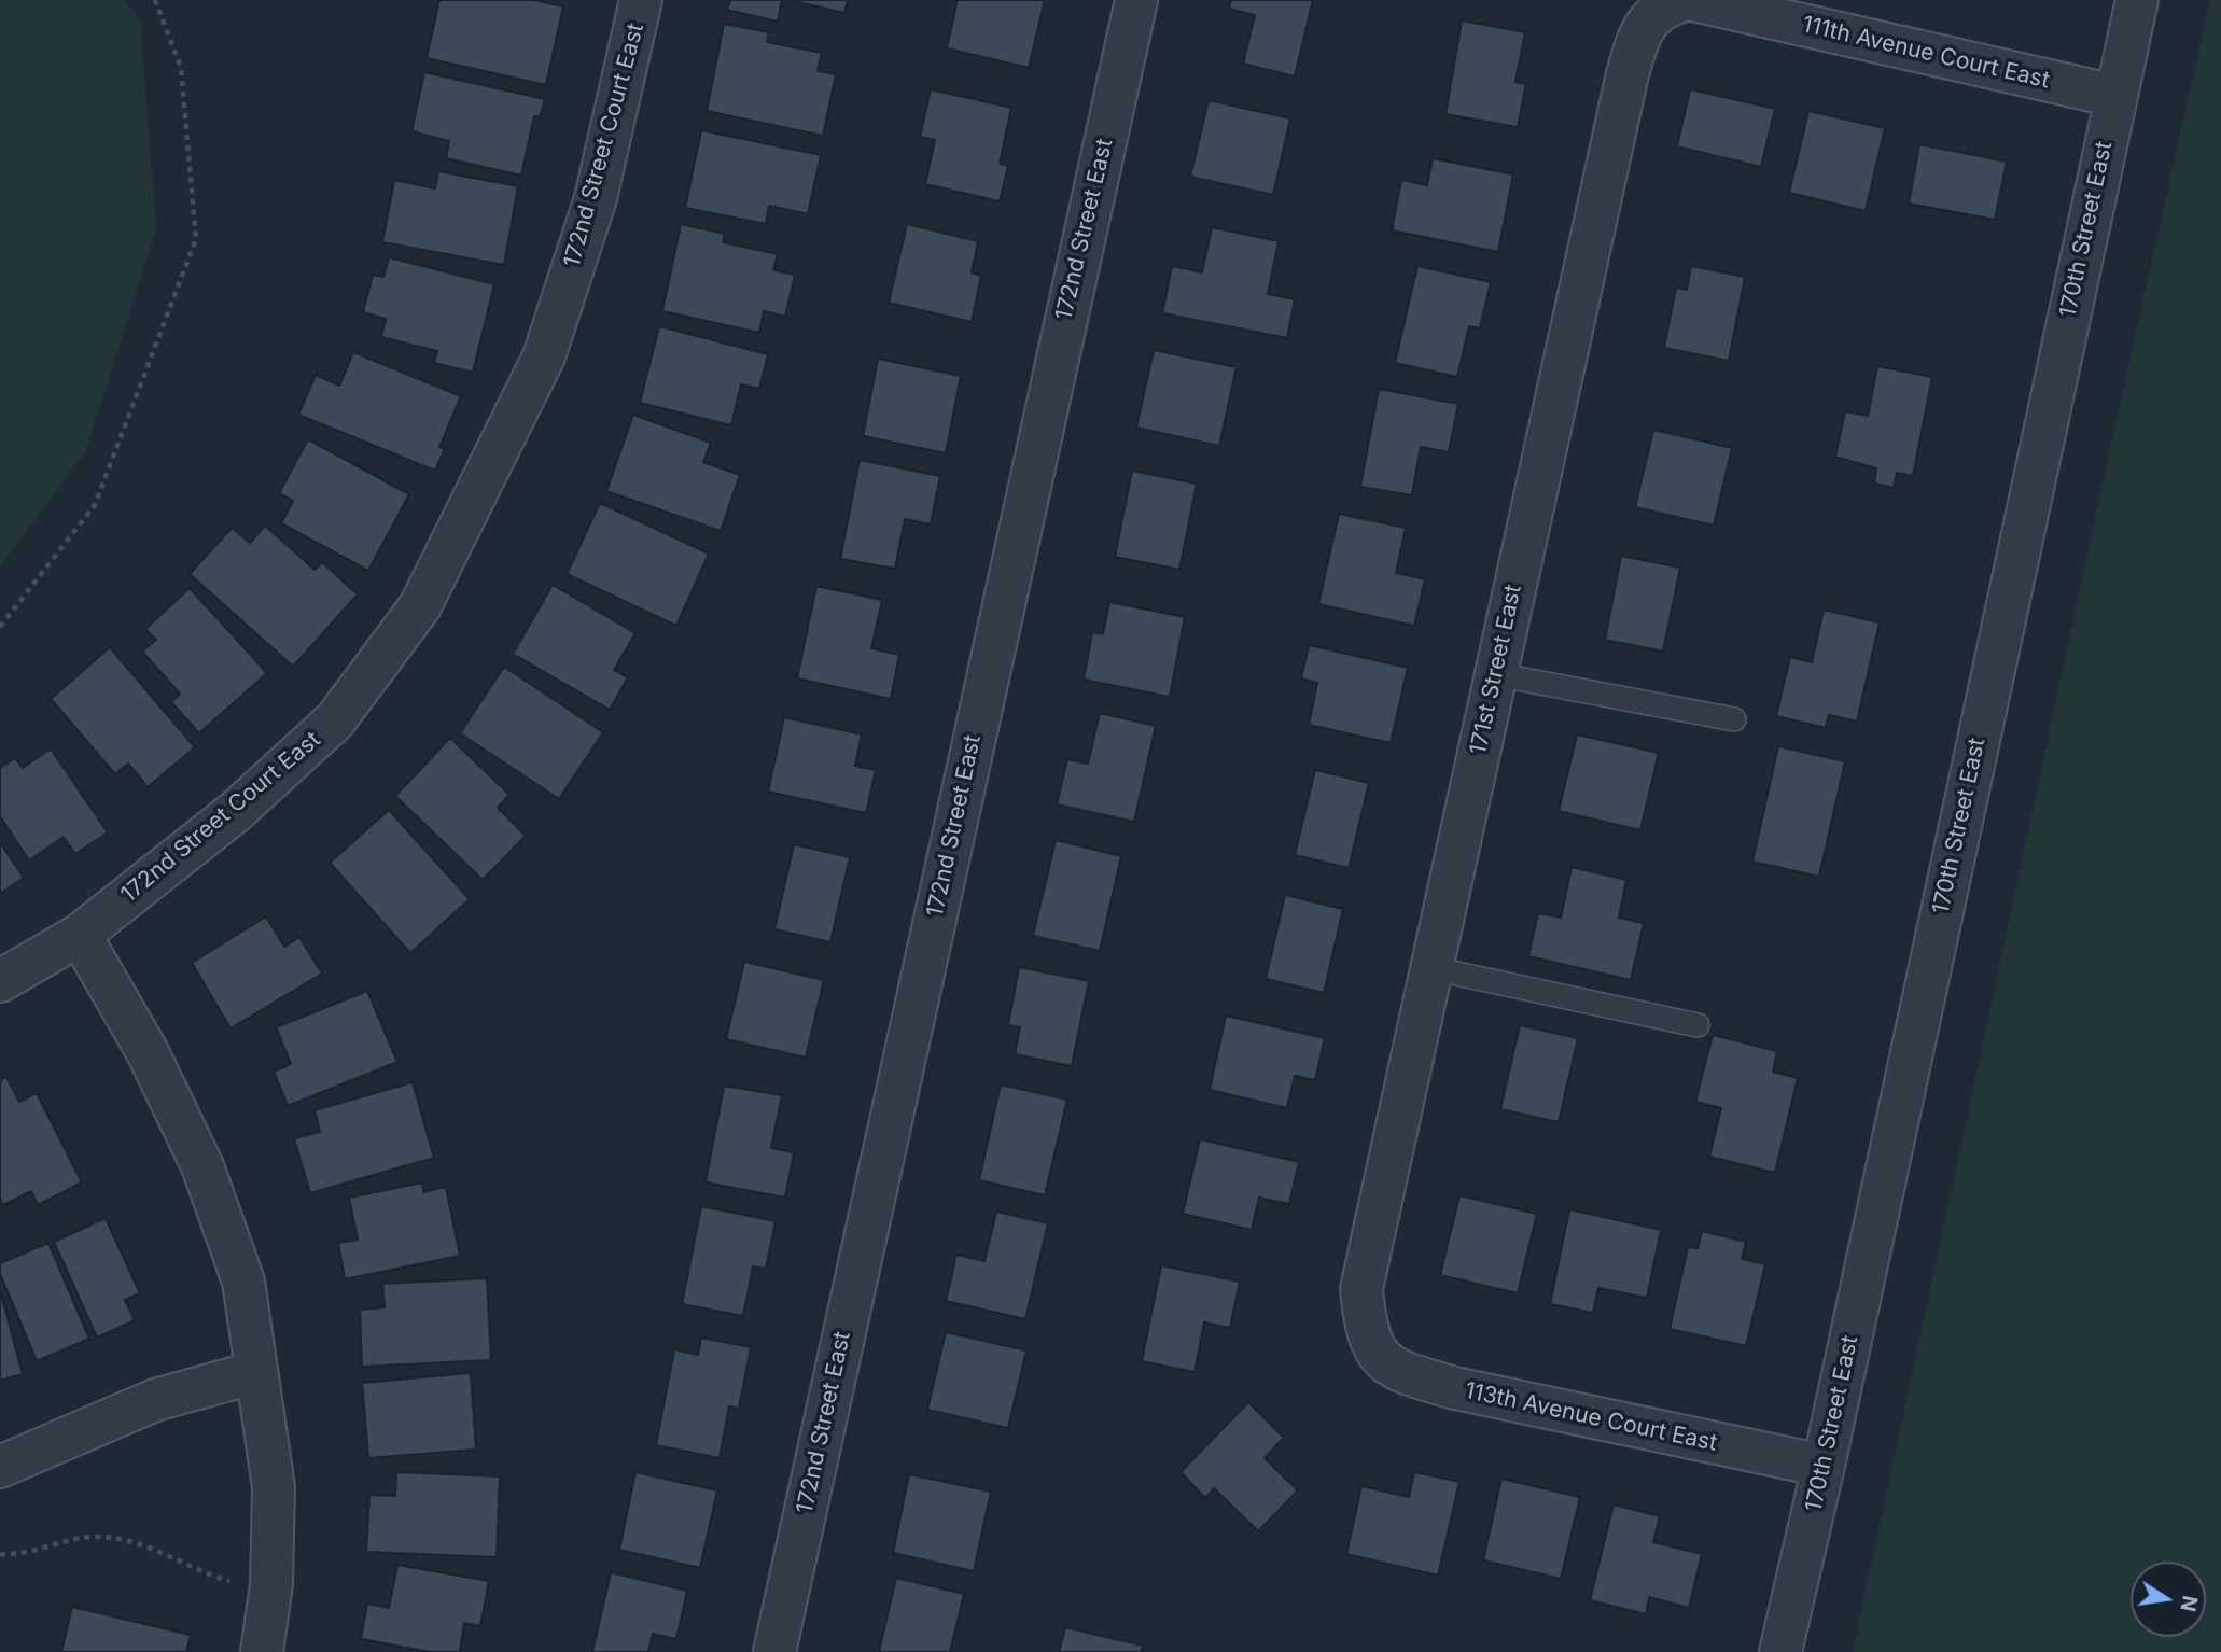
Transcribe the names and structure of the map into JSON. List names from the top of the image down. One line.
{"streets":{"street":["111th Avenue Court East","172nd Street Court East","172nd Street East","170th Street East","171st Street East","113th Avenue Court East"]},"crossings":[["111th Avenue Court East","170th Street East"],["111th Avenue Court East","171st Street East"],["170th Street East","113th Avenue Court East"],["171st Street East","113th Avenue Court East"]],"north":"right"}
